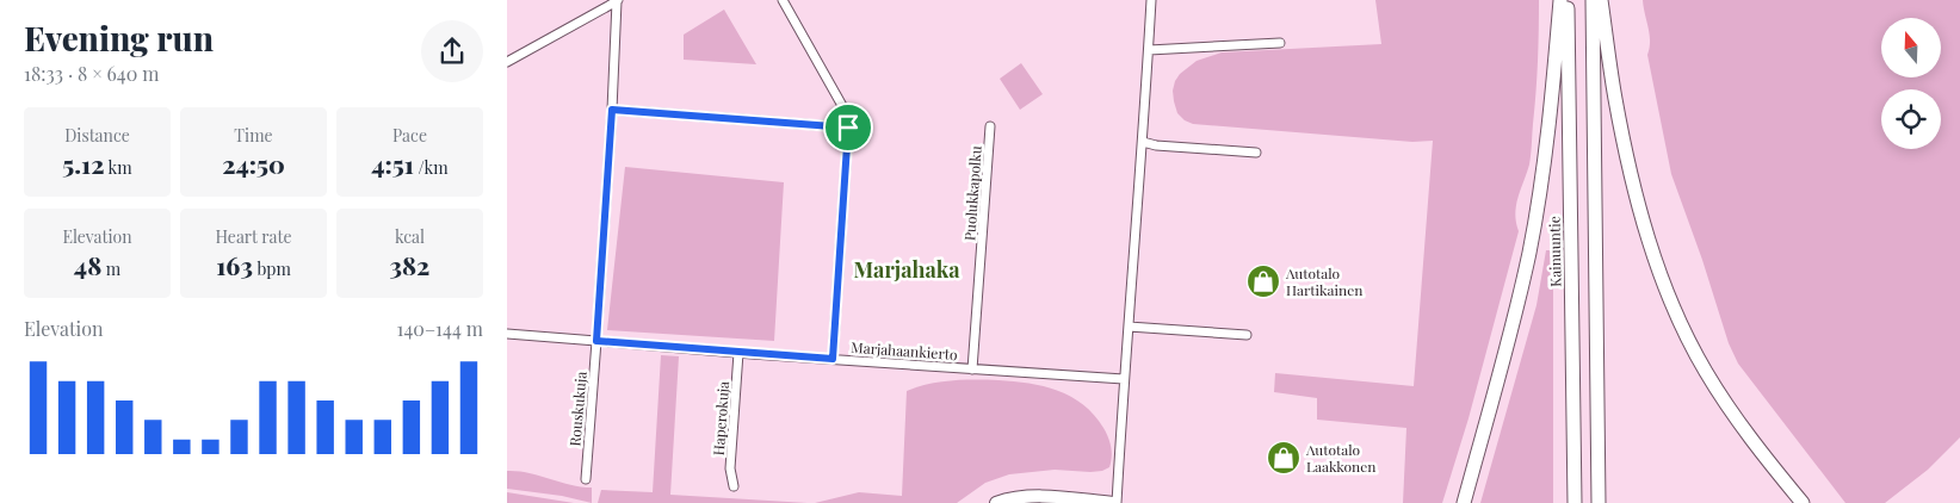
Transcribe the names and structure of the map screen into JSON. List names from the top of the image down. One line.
{"streets":{"highway":["Kainuuntie"],"street":["Puolukkapolku","Marjahaankierto","Rouskukuja","Haperokuja"]},"crossings":[["Puolukkapolku","Marjahaankierto"],["Marjahaankierto","Rouskukuja"],["Marjahaankierto","Haperokuja"]],"districts":["Marjahaka"],"places":{"shop":["Autotalo Hartikainen","Autotalo Laakkonen"]},"north":"top","page":{"heading":["Evening run","18:33 · 8 × 640 m"],"stats":[["Distance","5.12 km"],["Time","24:50"],["Pace","4:51 /km"],["Elevation","48 m"],["Heart rate","163 bpm"],["kcal","382"]],"chart":["Elevation","140–144 m"]}}
